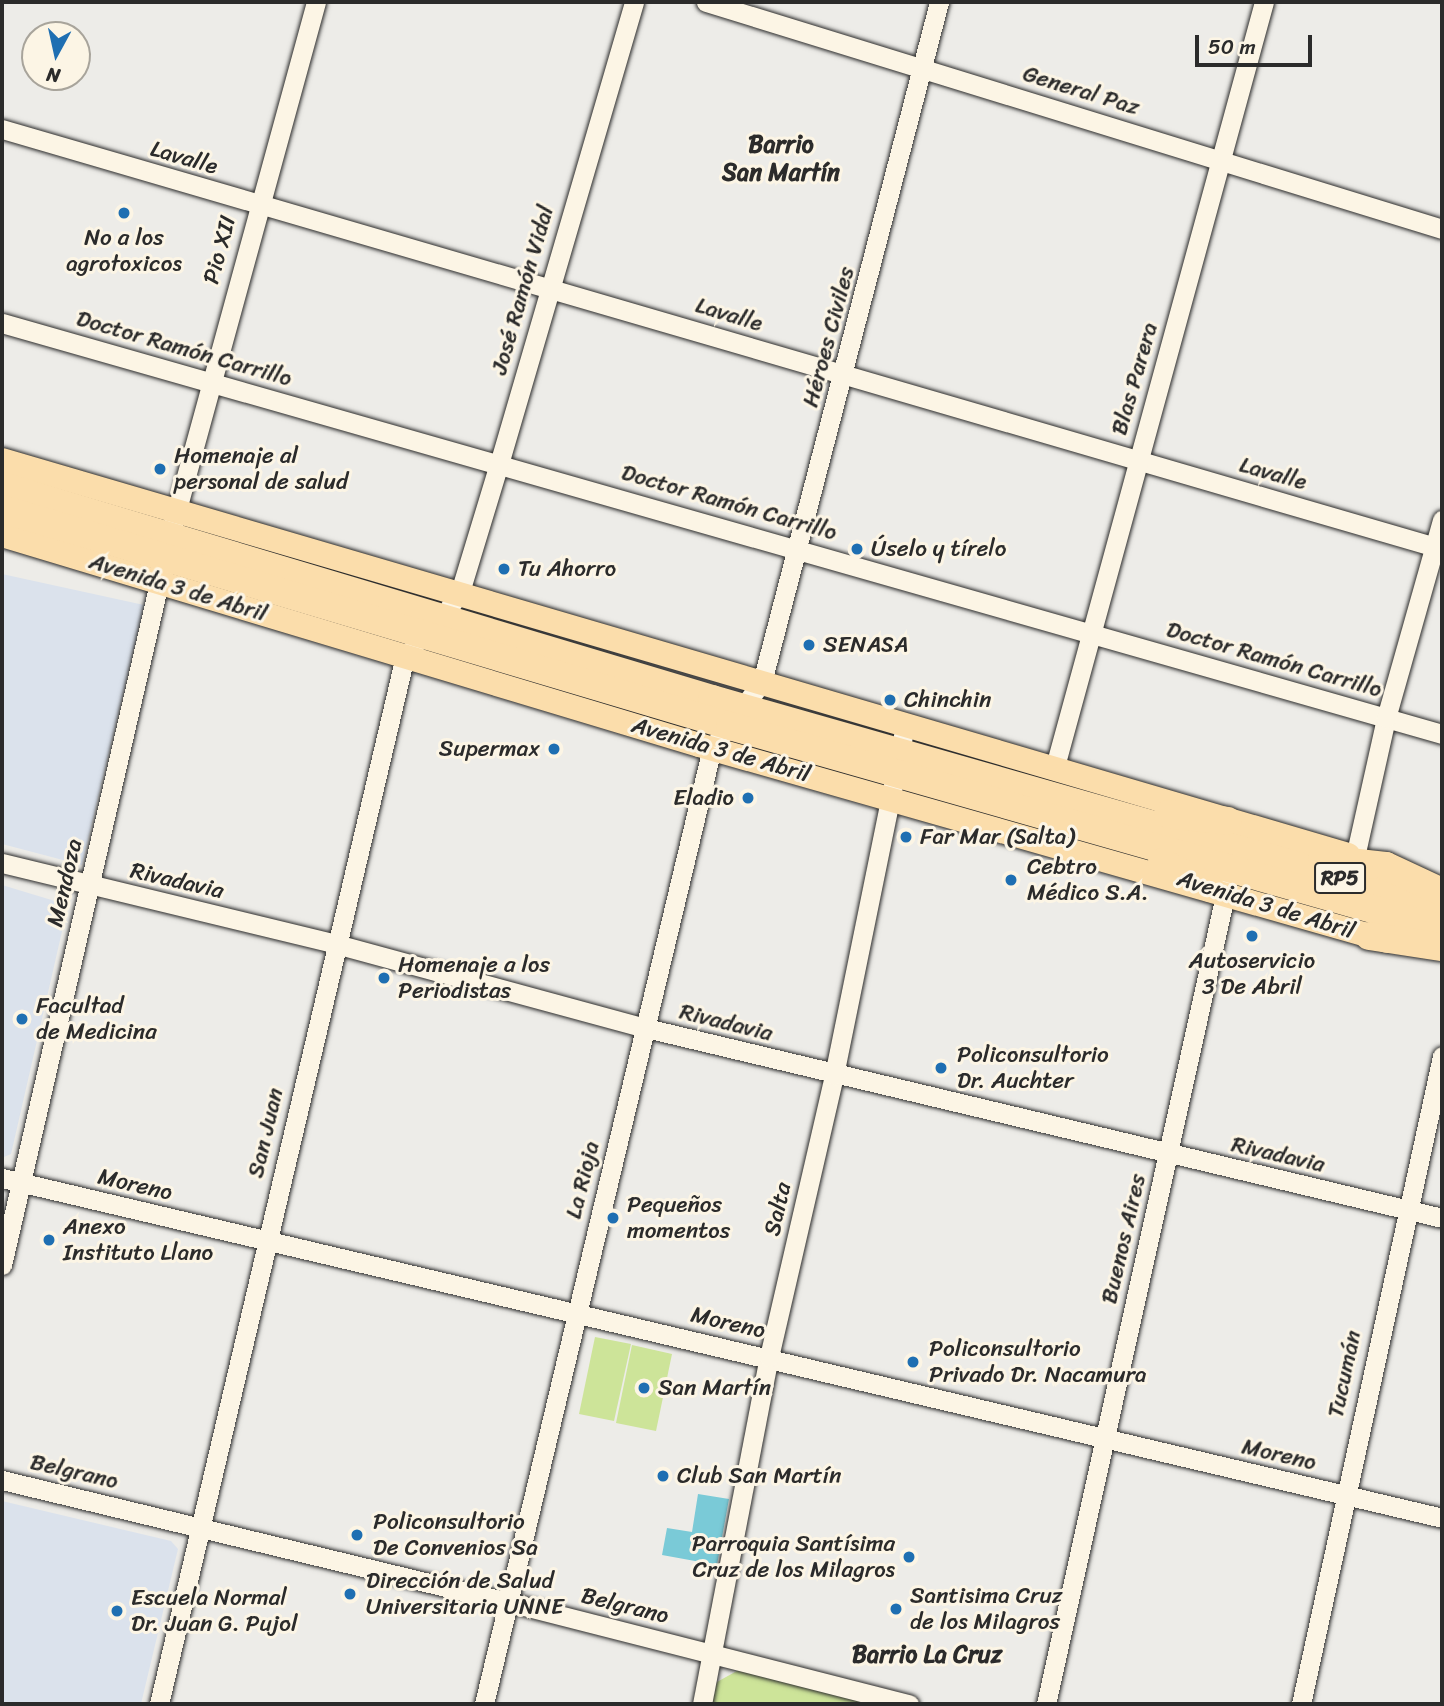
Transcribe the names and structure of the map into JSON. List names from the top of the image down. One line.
{"streets":{"highway":["Avenida 3 de Abril","RP5"],"street":["General Paz","Lavalle","Pio XII","José Ramón Vidal","Héroes Civiles","Doctor Ramón Carrillo","Blas Parera","Rivadavia","Mendoza","San Juan","La Rioja","Moreno","Salta","Buenos Aires","Tucumán","Belgrano"]},"crossings":[["General Paz","Héroes Civiles"],["General Paz","Blas Parera"],["Lavalle","Pio XII"],["Lavalle","José Ramón Vidal"],["Lavalle","Héroes Civiles"],["Lavalle","Blas Parera"],["Pio XII","Doctor Ramón Carrillo"],["Pio XII","Avenida 3 de Abril"],["Pio XII","Mendoza"],["José Ramón Vidal","Doctor Ramón Carrillo"],["José Ramón Vidal","Avenida 3 de Abril"],["Héroes Civiles","Doctor Ramón Carrillo"],["Héroes Civiles","Avenida 3 de Abril"],["Héroes Civiles","La Rioja"],["Doctor Ramón Carrillo","Blas Parera"],["Blas Parera","Avenida 3 de Abril"],["Avenida 3 de Abril","Mendoza"],["Avenida 3 de Abril","San Juan"],["Avenida 3 de Abril","La Rioja"],["Avenida 3 de Abril","Salta"],["Avenida 3 de Abril","Buenos Aires"],["Rivadavia","Mendoza"],["Rivadavia","San Juan"],["Rivadavia","La Rioja"],["Rivadavia","Salta"],["Rivadavia","Buenos Aires"],["Rivadavia","Tucumán"],["Mendoza","Moreno"],["San Juan","Moreno"],["San Juan","Belgrano"],["La Rioja","Moreno"],["La Rioja","Belgrano"],["Moreno","Salta"],["Moreno","Buenos Aires"],["Moreno","Tucumán"],["Salta","Belgrano"]],"districts":["Barrio San Martín","Barrio La Cruz"],"places":["No a los agrotoxicos","Homenaje al personal de salud","Úselo y tírelo","Tu Ahorro","SENASA","Chinchin","Supermax","Eladio","Far Mar (Salta)","Cebtro Médico S.A.","Autoservicio 3 De Abril","Homenaje a los Periodistas","Facultad de Medicina","Policonsultorio Dr. Auchter","Pequeños momentos","Anexo Instituto Llano","Policonsultorio Privado Dr. Nacamura","San Martín","Club San Martín","Policonsultorio De Convenios Sa","Parroquia Santísima Cruz de los Milagros","Dirección de Salud Universitaria UNNE","Santisima Cruz de los Milagros","Escuela Normal Dr. Juan G. Pujol"],"scale_bar":"50 m","north":"bottom"}
